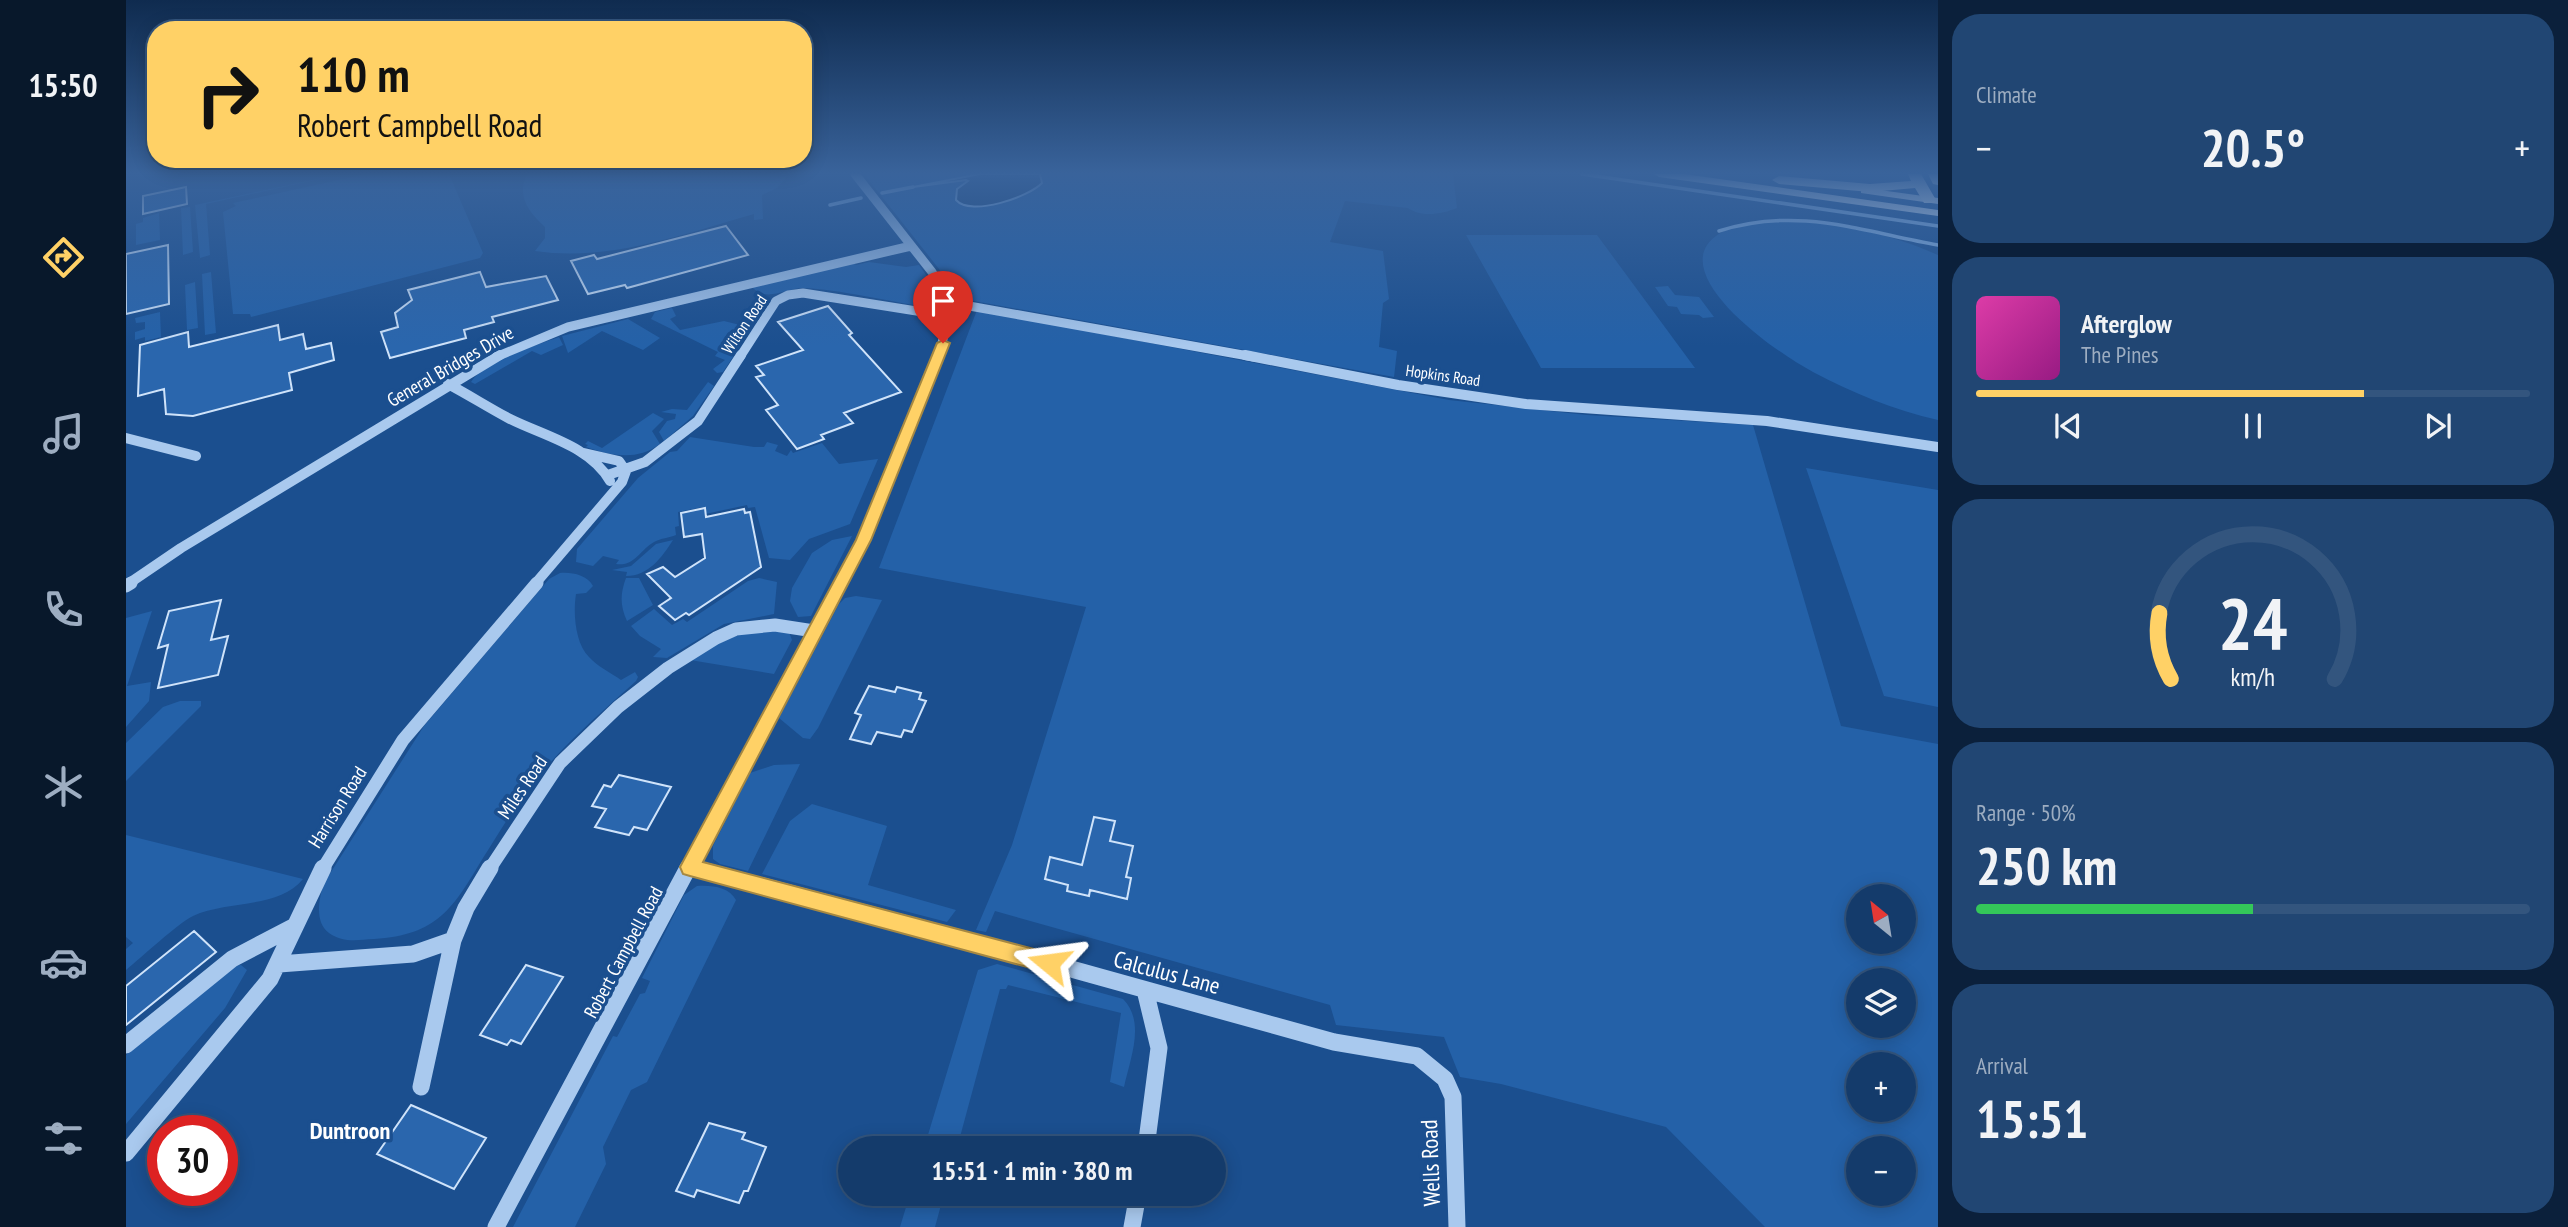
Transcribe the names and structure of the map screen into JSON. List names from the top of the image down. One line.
{"streets":{"street":["Wilton Road","General Bridges Drive","Hopkins Road","Miles Road","Harrison Road","Robert Campbell Road","Calculus Lane","Wells Road"]},"crossings":[["Wilton Road","Hopkins Road"],["Wilton Road","Harrison Road"],["Wilton Road","Robert Campbell Road"],["Hopkins Road","Robert Campbell Road"],["Miles Road","Robert Campbell Road"],["Robert Campbell Road","Calculus Lane"],["Calculus Lane","Wells Road"]],"districts":["Duntroon"],"north":"top left","page":{"tabs":"15:50","tile":["Climate",["Range · 50%","250 km"],["Arrival","15:51"]],"turn":["110 m","Robert Campbell Road"],"heat":["−","20.5°","+"],"song":["Afterglow","The Pines"],"map_buttons":["+","−"],"limit":"30","trip":"15:51 · 1 min · 380 m","gauge":["24","km/h"]}}
